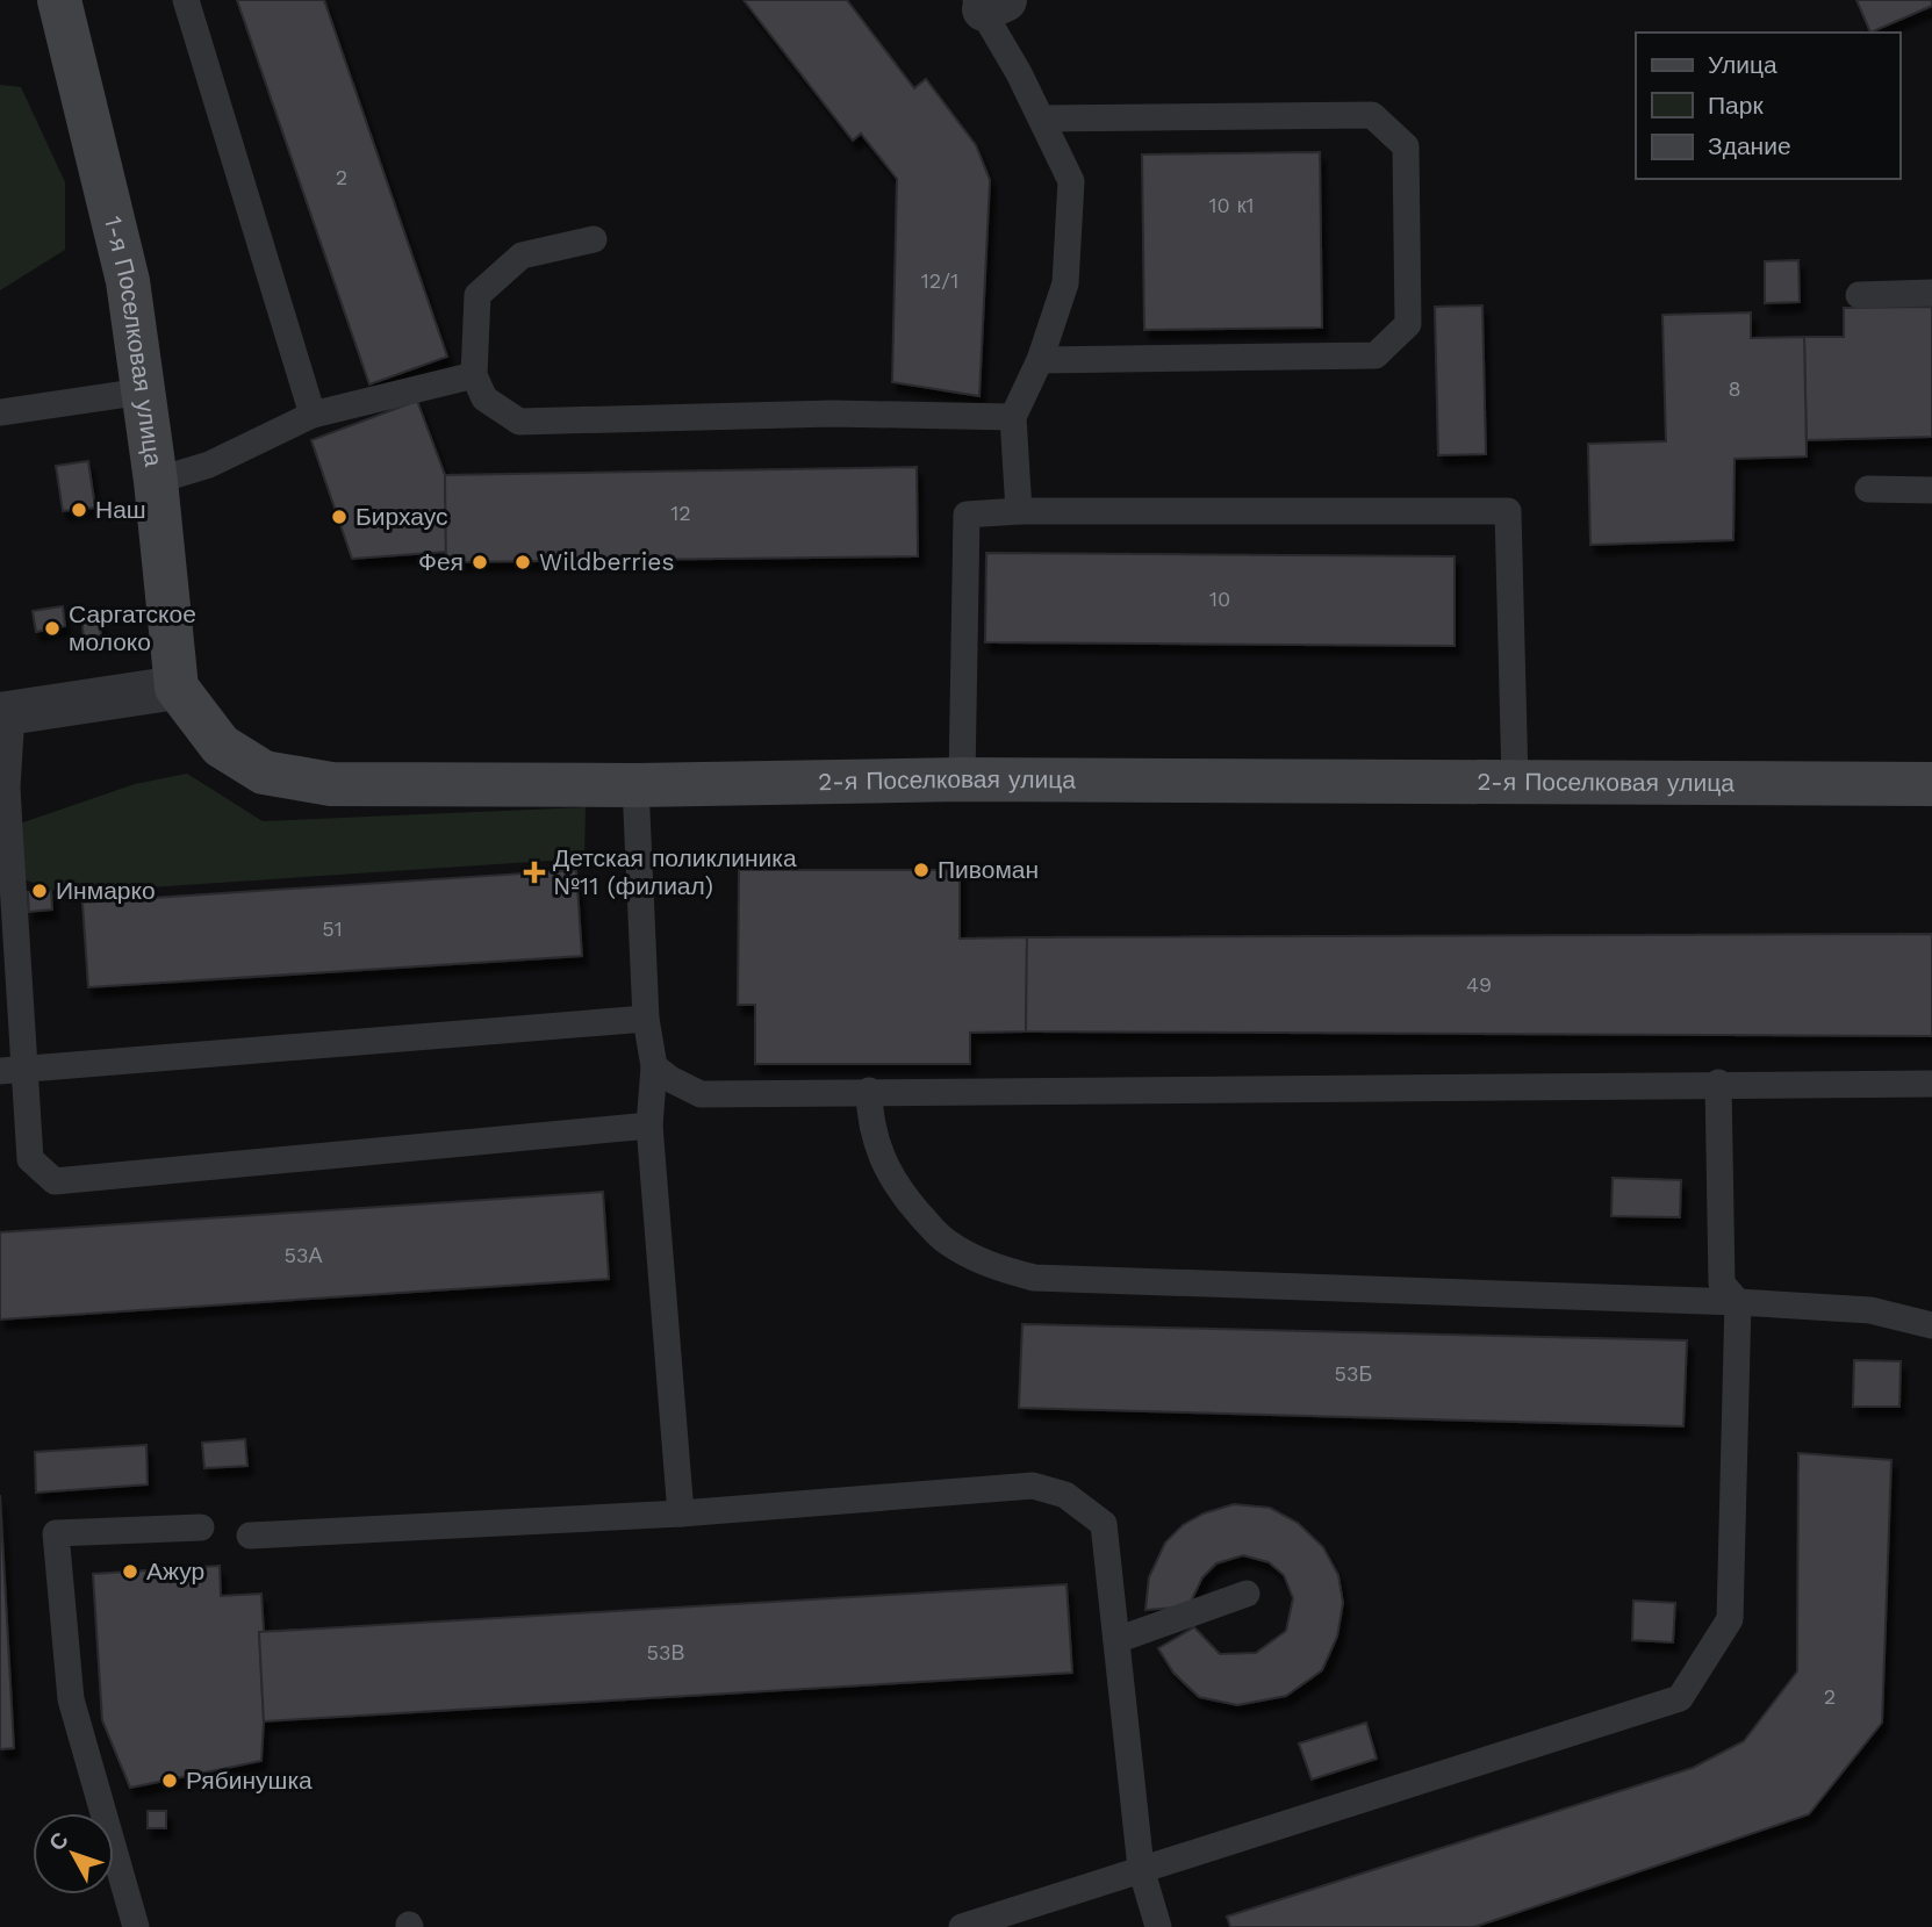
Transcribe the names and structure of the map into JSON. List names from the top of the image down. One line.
{"streets":{"street":["1-я Поселковая улица","2-я Поселковая улица"]},"crossings":[["1-я Поселковая улица","2-я Поселковая улица"]],"places":{"other":["Наш","Бирхаус","Фея","Wildberries","Саргатское молоко","Пивоман","Инмарко","Ажур","Рябинушка"],"health":["Детская поликлиника №11 (филиал)"]},"house_numbers":["2","10 к1","12/1","8","12","10","51","49","53А","53Б","53В","2"],"legend":["Улица","Парк","Здание"],"north":"top left"}
